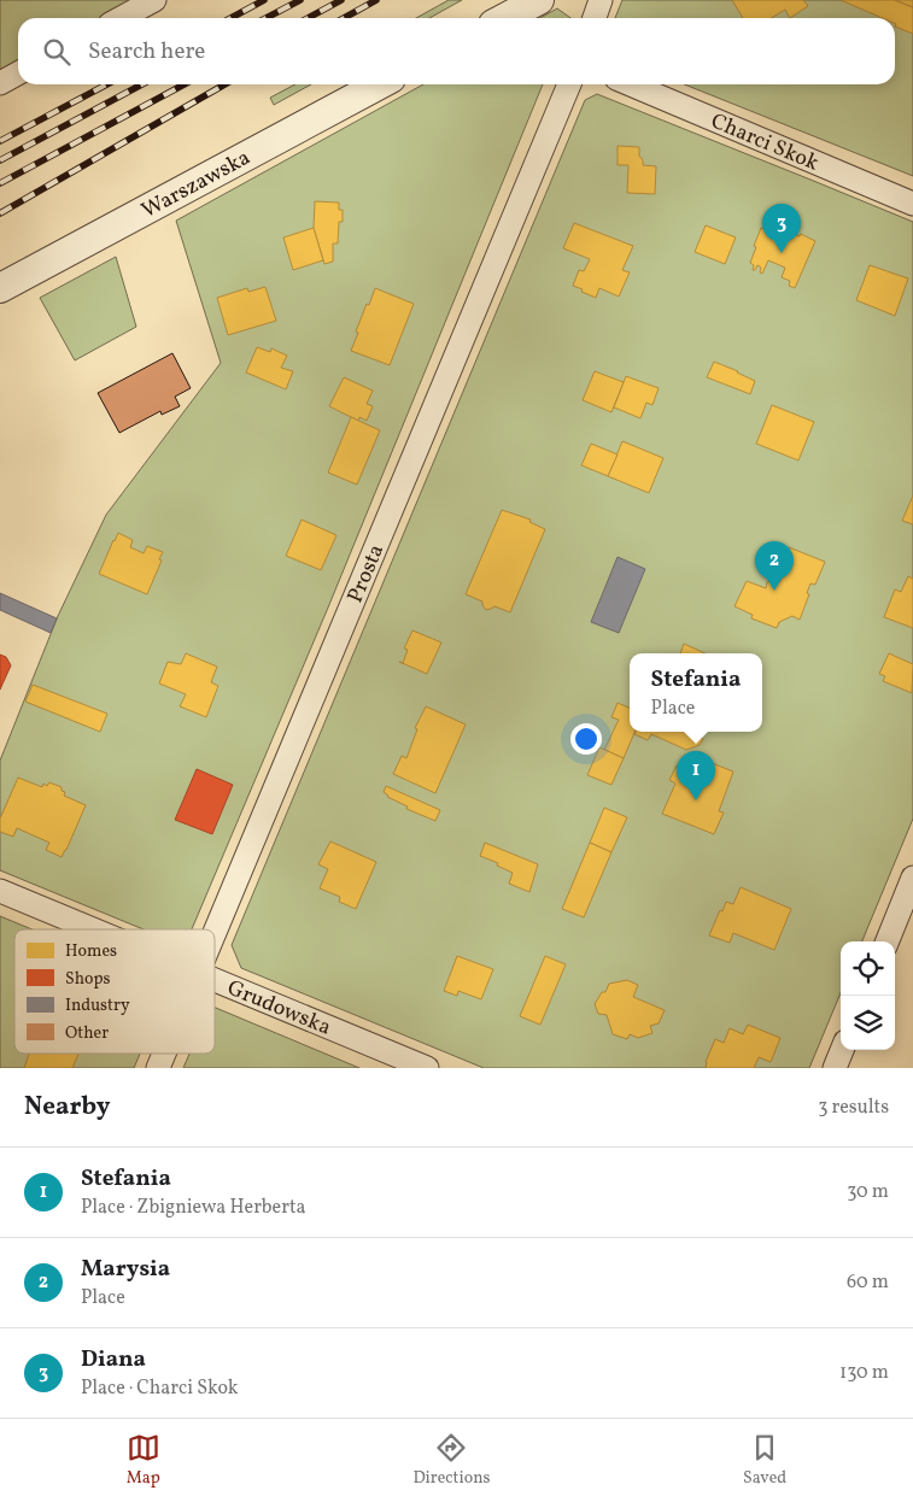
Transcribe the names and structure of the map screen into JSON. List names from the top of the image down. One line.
{"streets":{"street":["Charci Skok","Warszawska","Prosta","Grudowska"]},"legend":["Homes","Shops","Industry","Other"],"page":{"search":"Search here","pins":["3","2","1"],"popup":["Stefania","Place"],"heading":["Nearby","3 results"],"list":[{"mark":"1","name":"Stefania","note":"Place · Zbigniewa Herberta","value":"30 m"},{"mark":"2","name":"Marysia","note":"Place","value":"60 m"},{"mark":"3","name":"Diana","note":"Place · Charci Skok","value":"130 m"}],"nav":["Map","Directions","Saved"]}}
